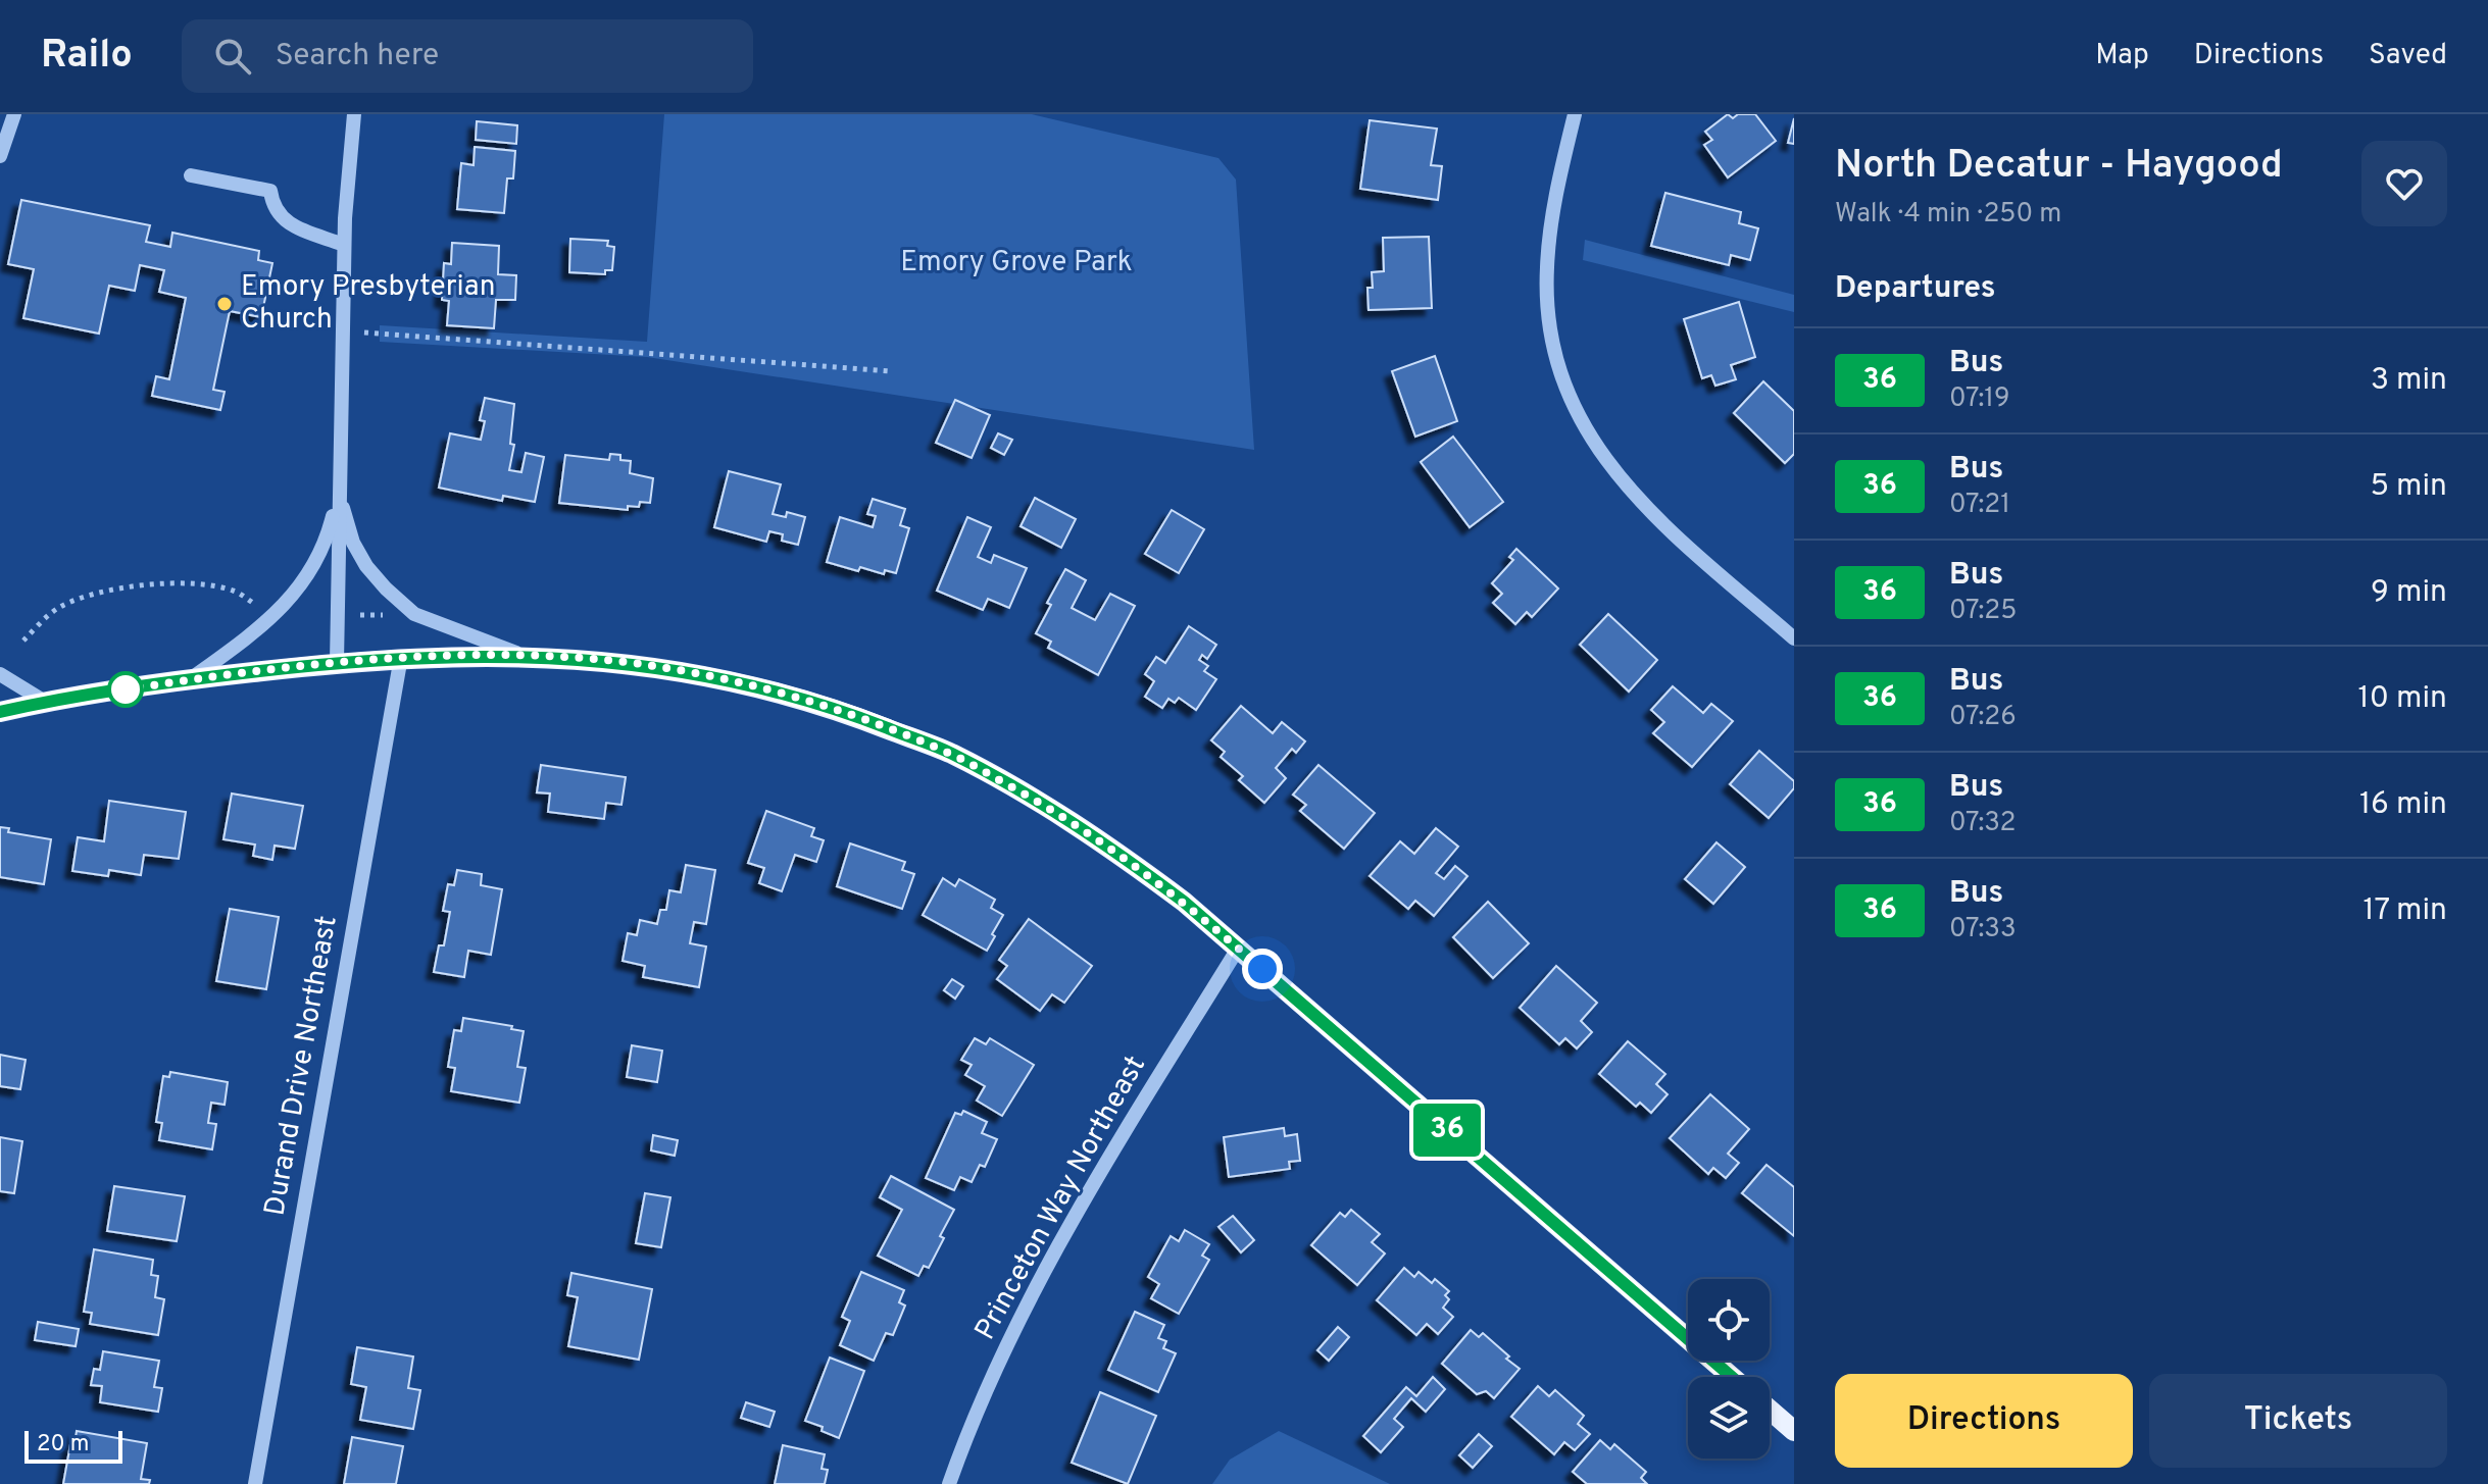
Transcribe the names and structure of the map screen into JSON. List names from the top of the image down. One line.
{"streets":{"street":["Durand Drive Northeast","Princeton Way Northeast"]},"parks":["Emory Grove Park"],"places":["Emory Presbyterian Church"],"lines":["bus line 36"],"scale_bar":"20 m","page":{"header":"Railo","search":"Search here","nav":["Map","Directions","Saved"],"on_map":"36","heading":[["North Decatur - Haygood","Walk · 4 min · 250 m"],"Departures"],"list":[{"mark":"36","name":"Bus","note":"07:19","value":"3 min"},{"mark":"36","name":"Bus","note":"07:21","value":"5 min"},{"mark":"36","name":"Bus","note":"07:25","value":"9 min"},{"mark":"36","name":"Bus","note":"07:26","value":"10 min"},{"mark":"36","name":"Bus","note":"07:32","value":"16 min"},{"mark":"36","name":"Bus","note":"07:33","value":"17 min"}],"buttons":["Directions","Tickets"],"scale":"20 m"}}
